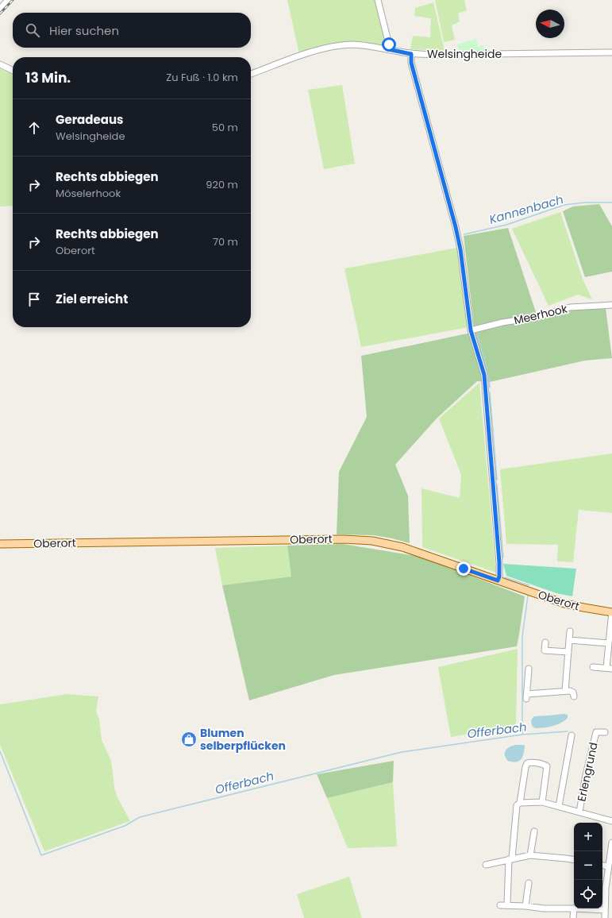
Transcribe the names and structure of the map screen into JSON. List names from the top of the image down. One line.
{"streets":{"main road":["Oberort"],"street":["Welsingheide","Meerhook","Erlengrund"]},"water":["Kannenbach","Offerbach"],"places":{"shop":["Blumen selberpflücken"]},"north":"left","page":{"search":"Hier suchen","heading":["13 Min.","Zu Fuß · 1.0 km"],"list":[["Geradeaus","Welsingheide","50 m"],["Rechts abbiegen","Möselerhook","920 m"],["Rechts abbiegen","Oberort","70 m"],"Ziel erreicht"],"map_buttons":["+","−"]}}
